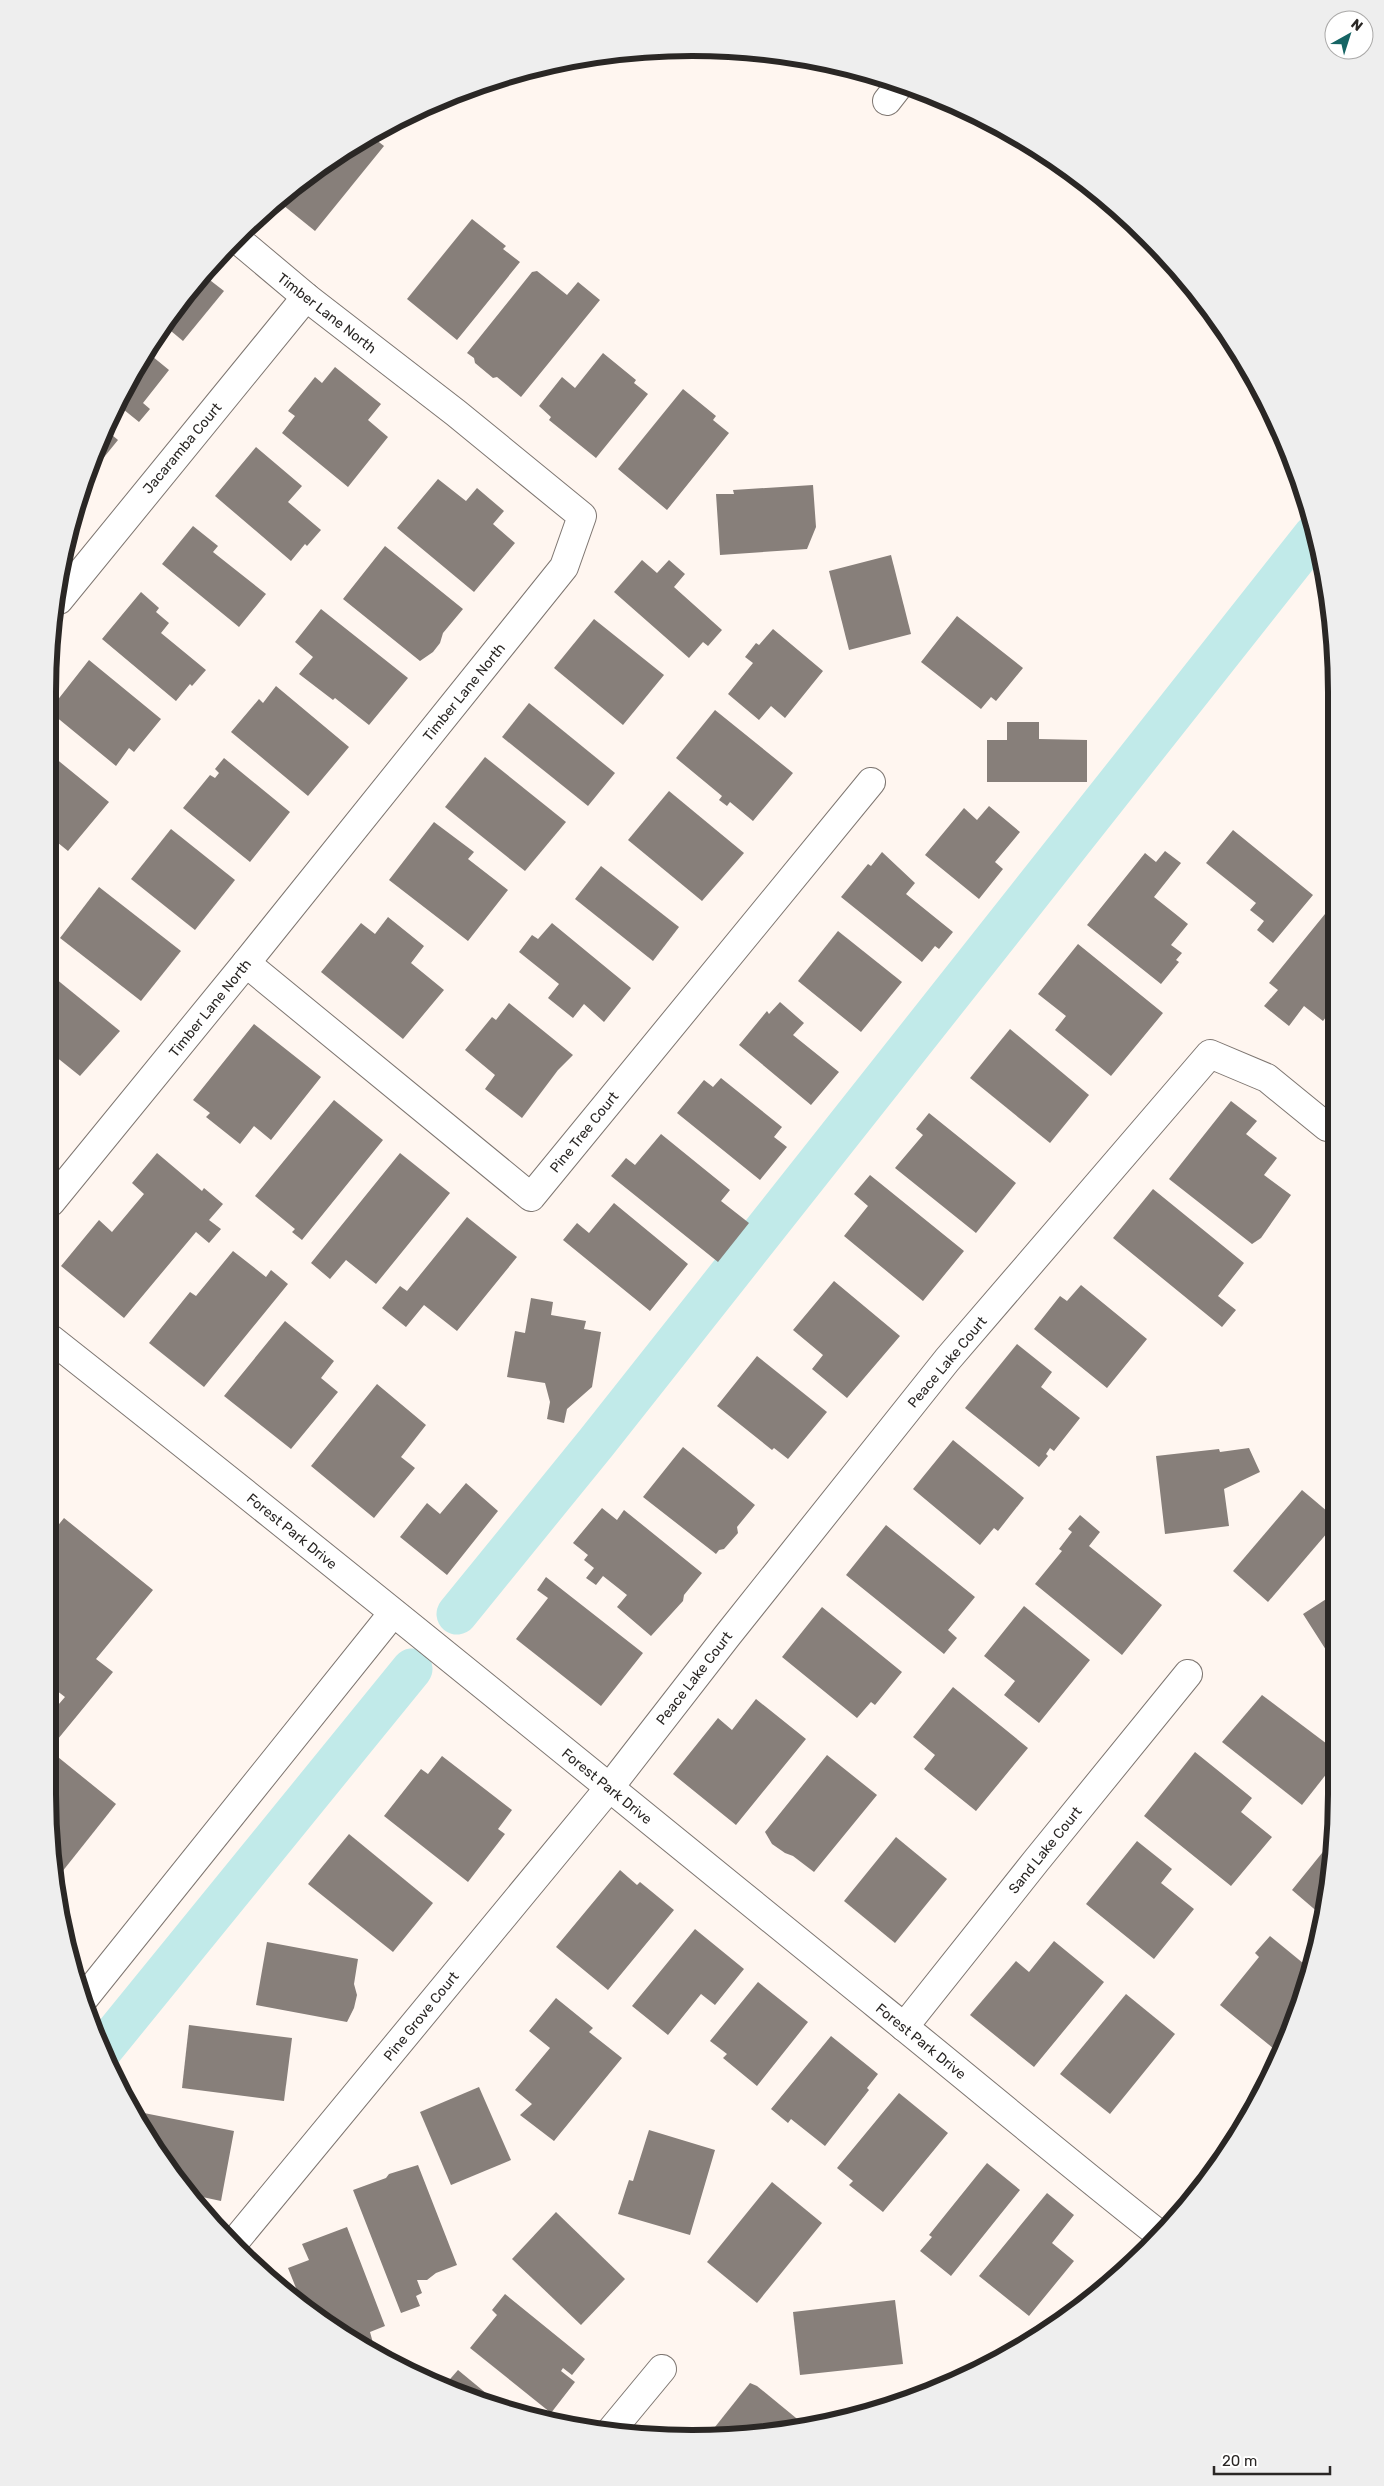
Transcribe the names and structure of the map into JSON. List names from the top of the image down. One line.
{"streets":{"street":["Timber Lane North","Jacaramba Court","Pine Tree Court","Peace Lake Court","Forest Park Drive","Sand Lake Court","Pine Grove Court"]},"crossings":[["Timber Lane North","Jacaramba Court"],["Timber Lane North","Pine Tree Court"],["Peace Lake Court","Forest Park Drive"],["Peace Lake Court","Pine Grove Court"],["Forest Park Drive","Sand Lake Court"],["Forest Park Drive","Pine Grove Court"]],"scale_bar":"20 m","north":"top right"}
